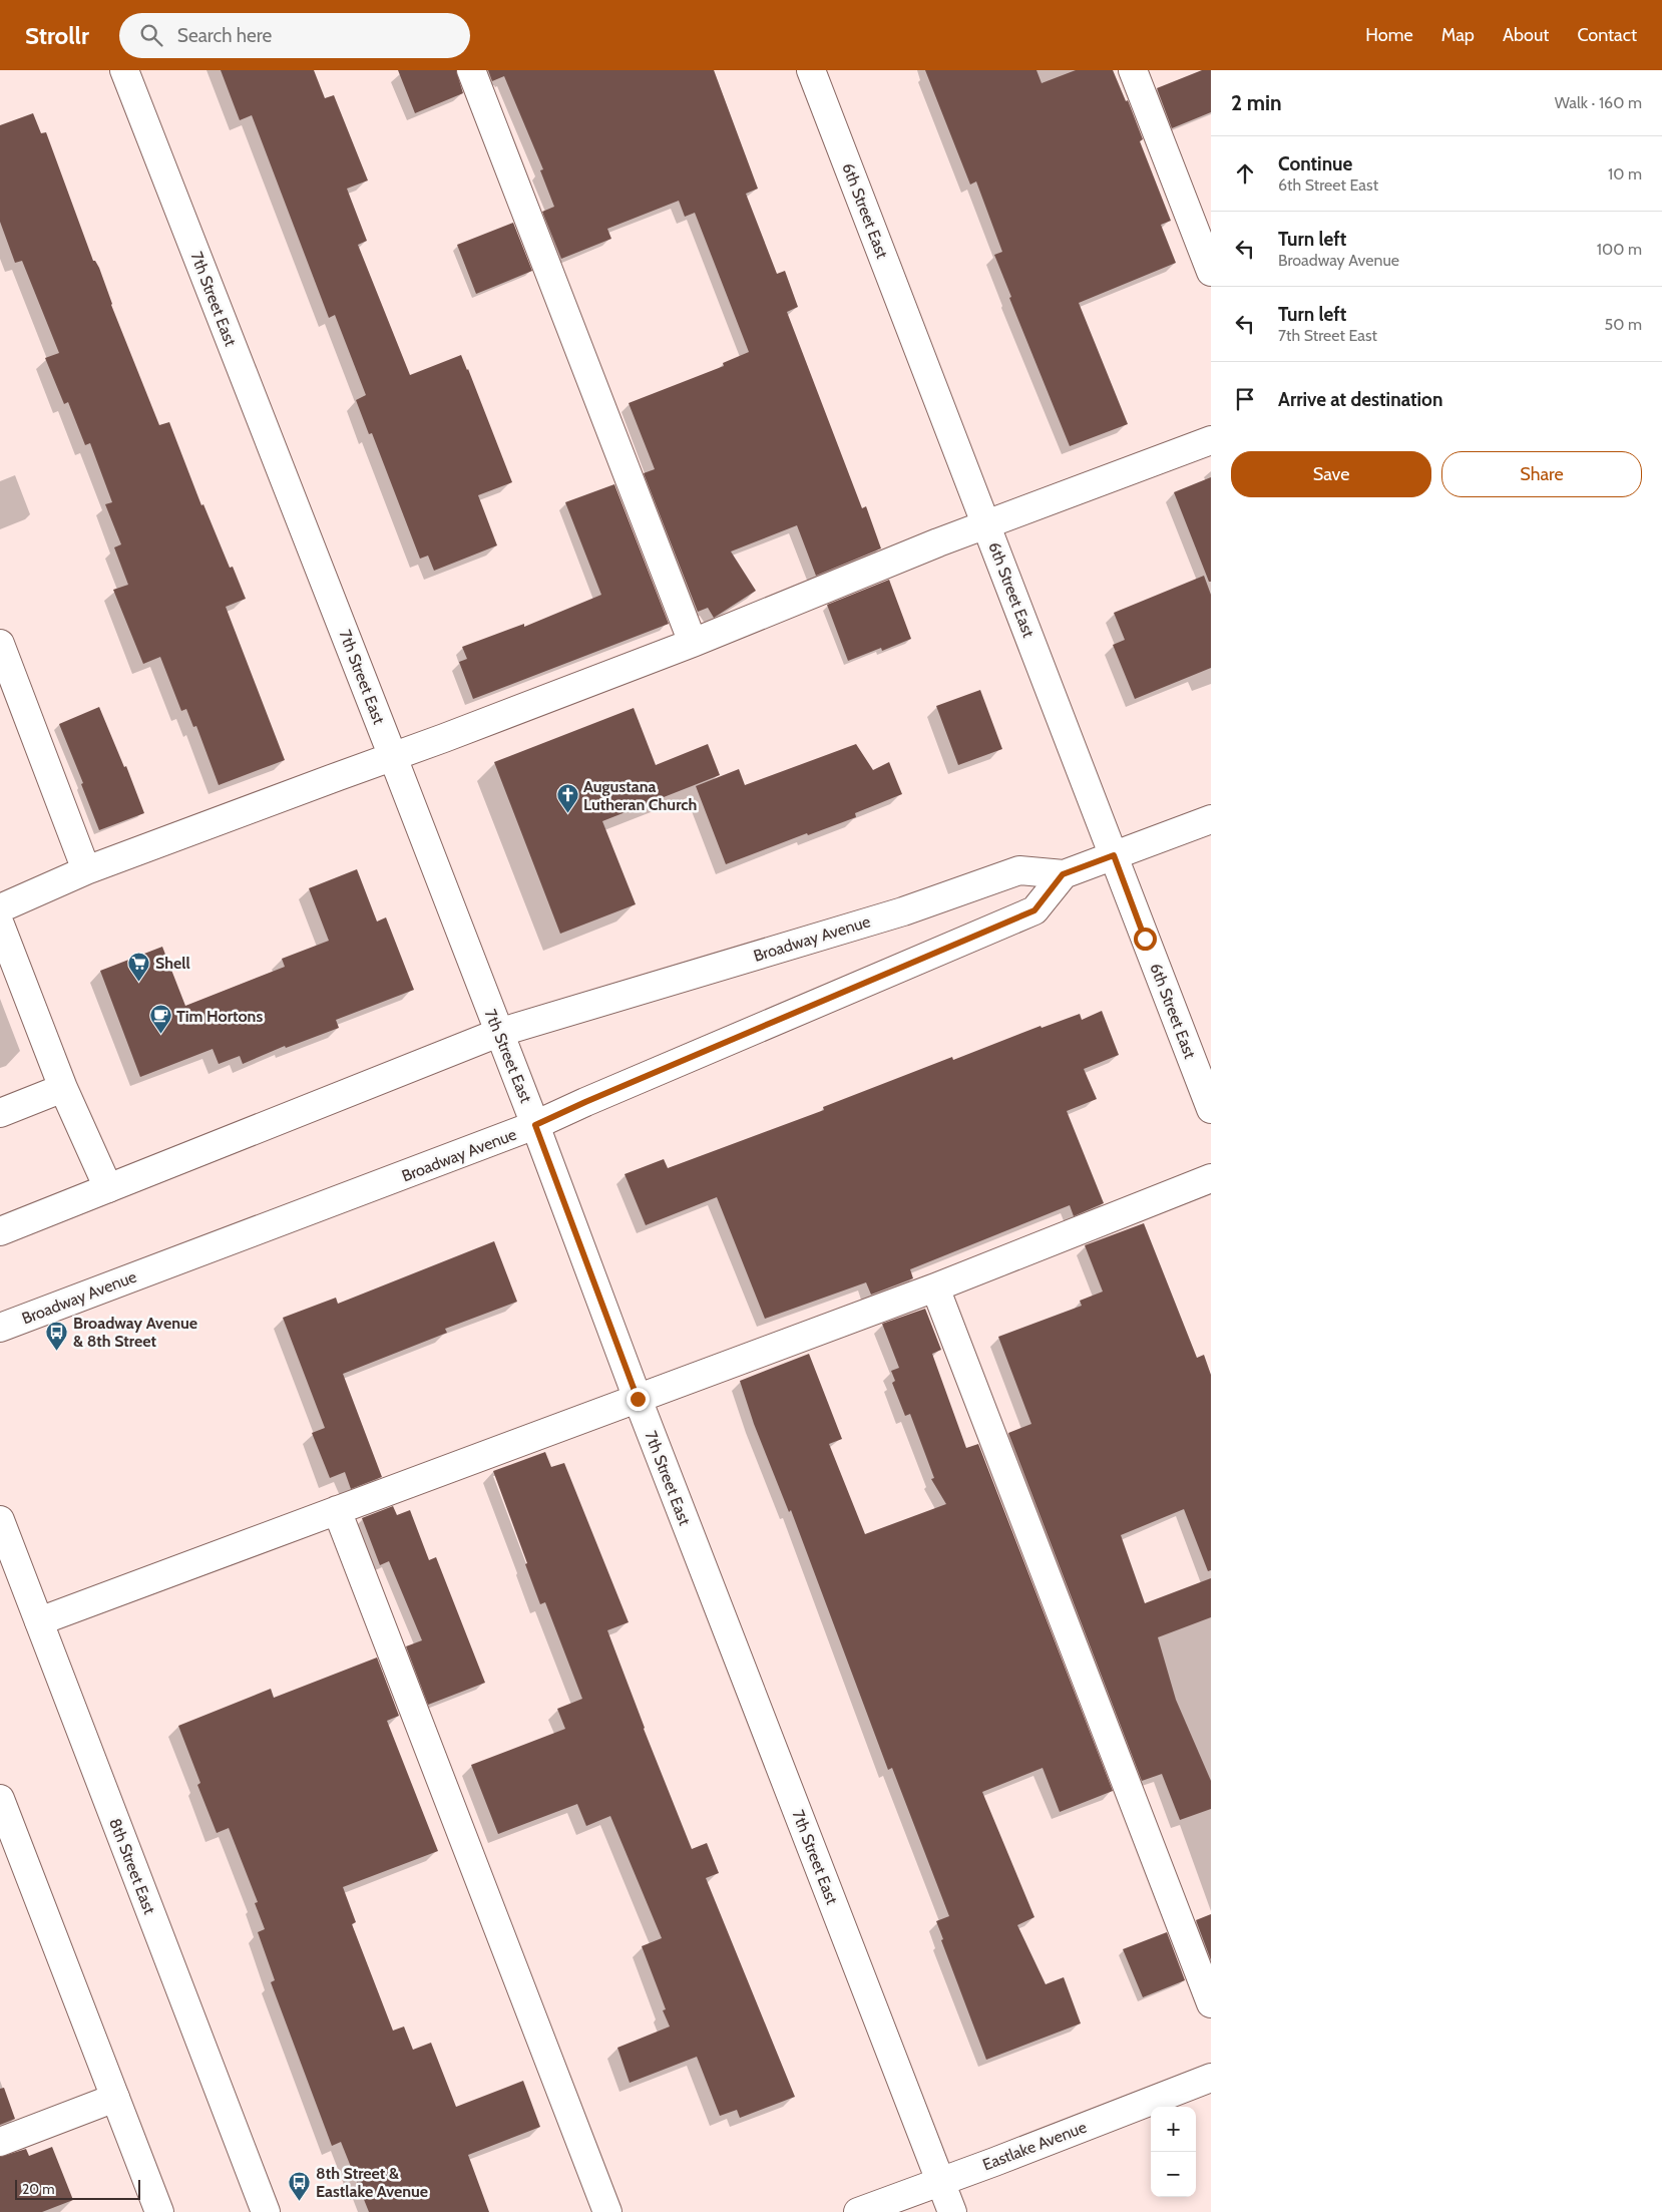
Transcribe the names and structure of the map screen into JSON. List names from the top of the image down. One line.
{"streets":{"street":["6th Street East","7th Street East","Broadway Avenue","8th Street East","Eastlake Avenue"]},"crossings":[["6th Street East","Broadway Avenue"],["7th Street East","Broadway Avenue"],["7th Street East","Eastlake Avenue"]],"places":{"church":["Augustana Lutheran Church"],"supermarket":["Shell"],"cafe":["Tim Hortons"],"bus stop":["Broadway Avenue & 8th Street","8th Street & Eastlake Avenue"]},"scale_bar":"20 m","page":{"header":"Strollr","search":"Search here","nav":["Home","Map","About","Contact"],"heading":["2 min","Walk · 160 m"],"list":[["Continue","6th Street East","10 m"],["Turn left","Broadway Avenue","100 m"],["Turn left","7th Street East","50 m"],"Arrive at destination"],"buttons":["Save","Share"],"map_buttons":["+","−"],"scale":"20 m"}}
